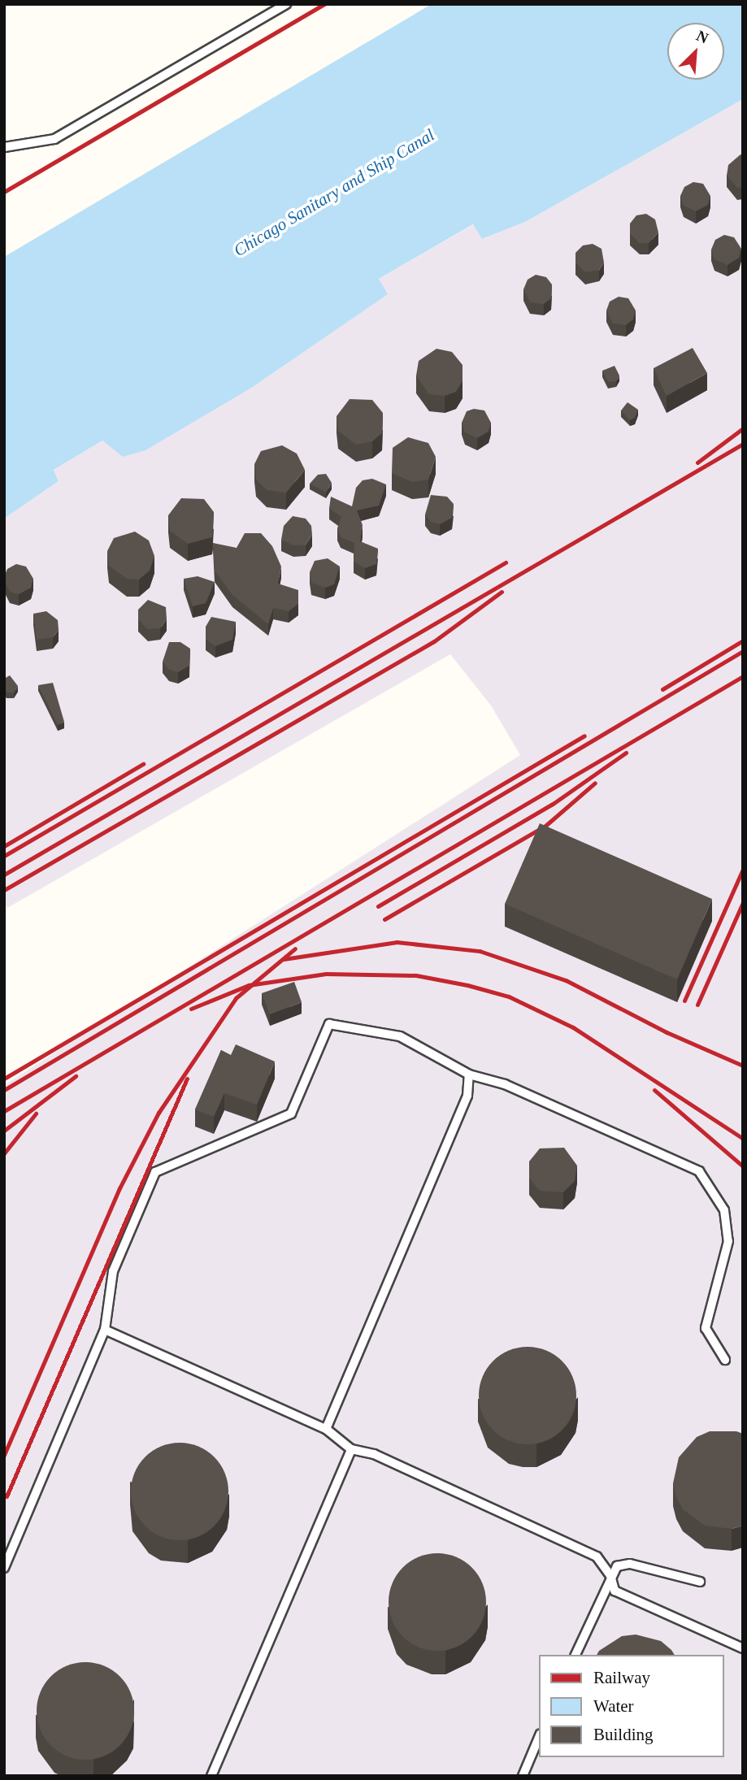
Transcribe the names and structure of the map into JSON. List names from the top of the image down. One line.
{"water":["Chicago Sanitary and Ship Canal"],"legend":["Railway","Water","Building"],"north":"top right"}
